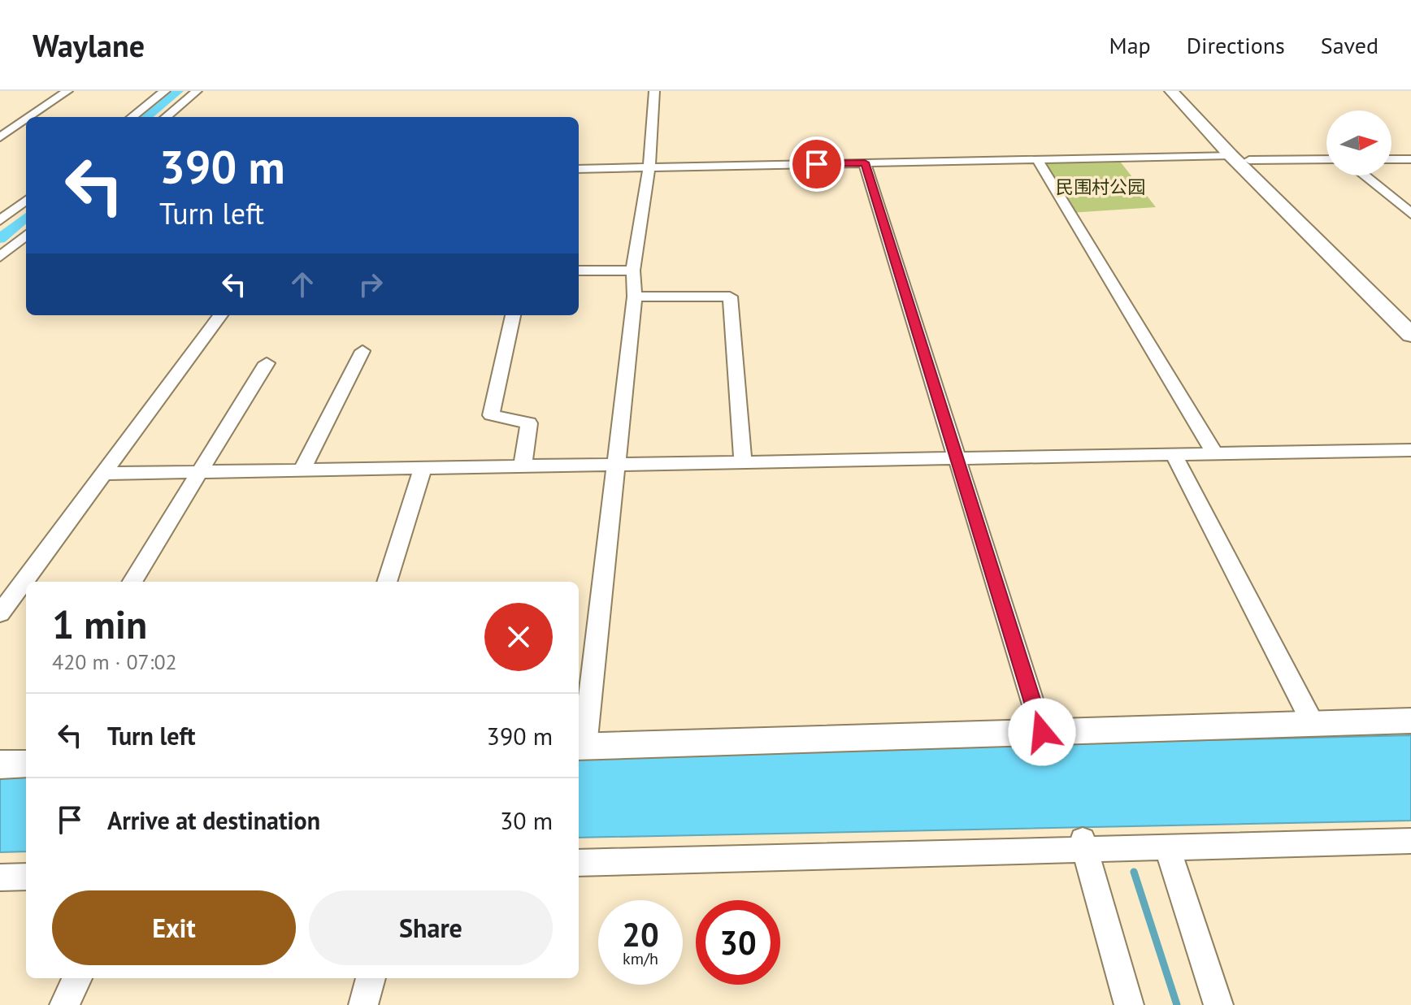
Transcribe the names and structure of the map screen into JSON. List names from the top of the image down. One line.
{"parks":["民围村公园"],"north":"right","page":{"header":"Waylane","nav":["Map","Directions","Saved"],"turn":["390 m","Turn left"],"heading":["1 min","420 m · 07:02"],"list":[{"name":"Turn left","value":"390 m"},{"name":"Arrive at destination","value":"30 m"}],"buttons":["Exit","Share"],"speed":"20 km/h","limit":"30"}}
